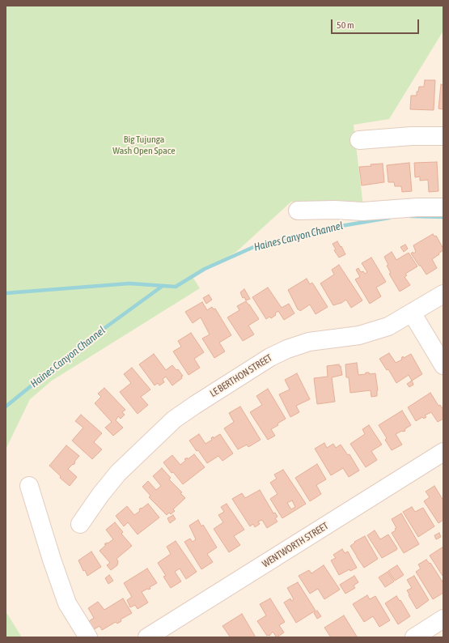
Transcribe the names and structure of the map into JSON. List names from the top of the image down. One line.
{"streets":{"street":["LE BERTHON STREET","WENTWORTH STREET"]},"water":["Haines Canyon Channel"],"parks":["Big Tujunga Wash Open Space"],"scale_bar":"50 m"}
